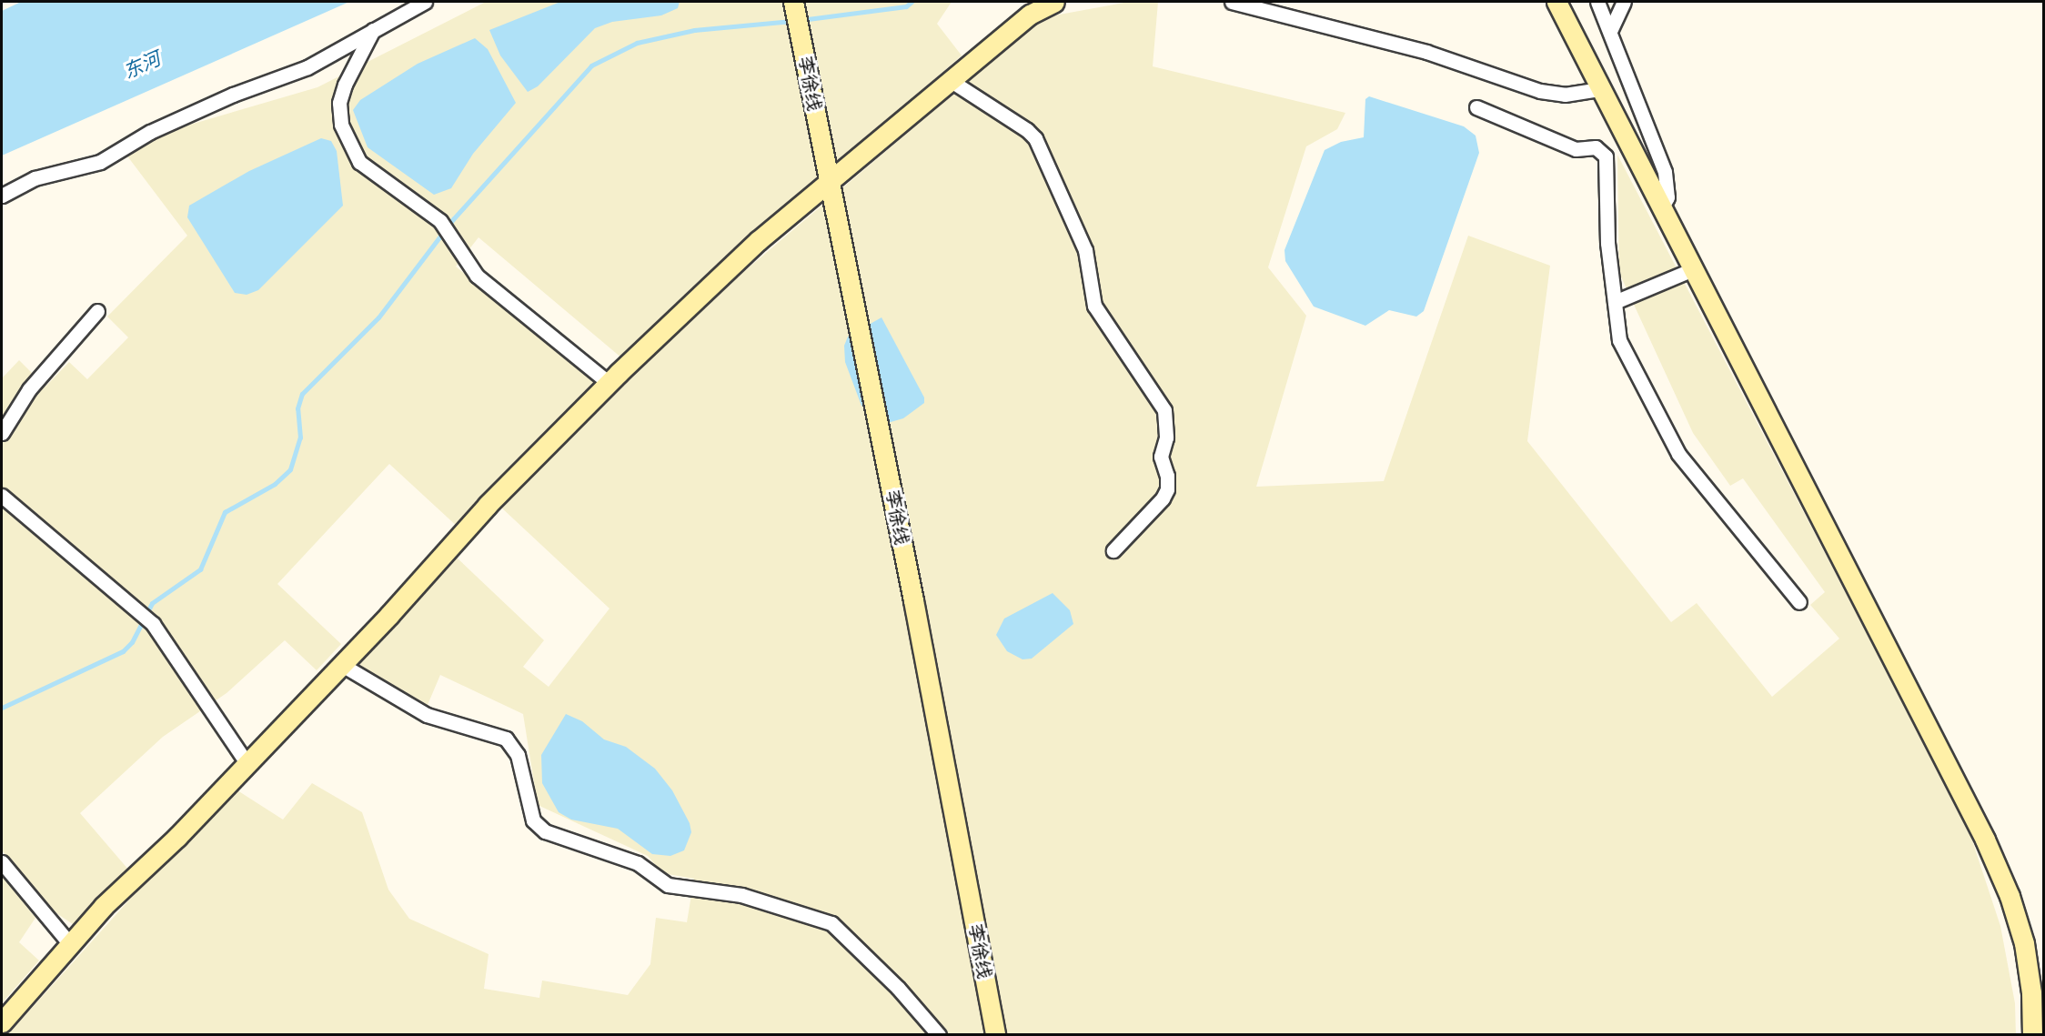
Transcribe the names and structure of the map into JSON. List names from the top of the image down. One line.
{"streets":{"main road":["李徐线"]},"water":["东河"]}
